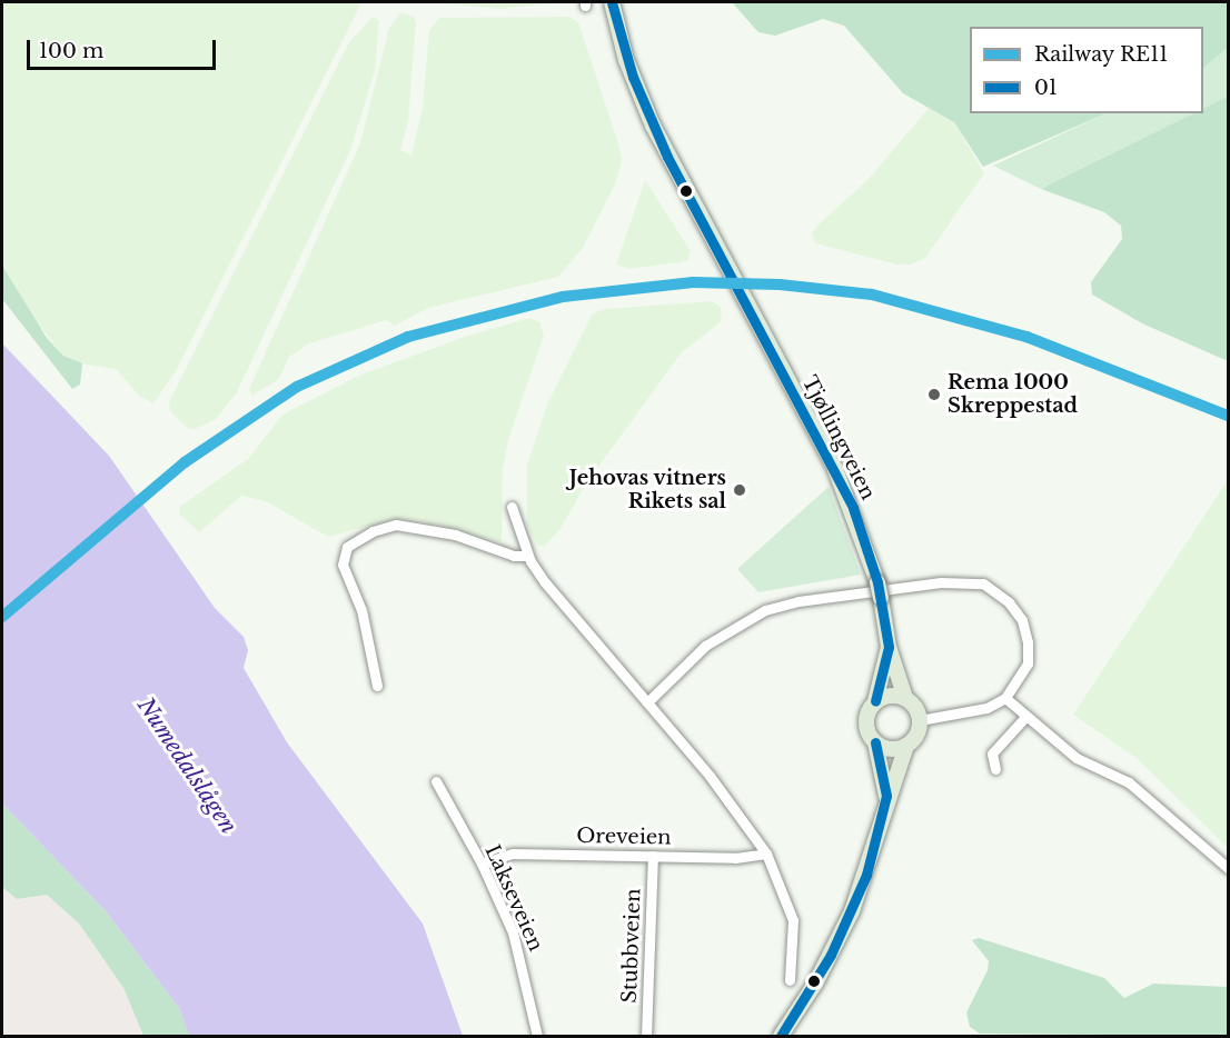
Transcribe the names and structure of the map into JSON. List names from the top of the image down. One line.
{"streets":{"main road":["Tjøllingveien"],"street":["Oreveien","Lakseveien","Stubbveien"]},"crossings":[["Oreveien","Lakseveien"],["Oreveien","Stubbveien"]],"water":["Numedalslågen"],"places":["Rema 1000 Skreppestad","Jehovas vitners Rikets sal"],"lines":["transit line 01","rail line RE11"],"legend":["Railway RE11","01"],"scale_bar":"100 m"}
